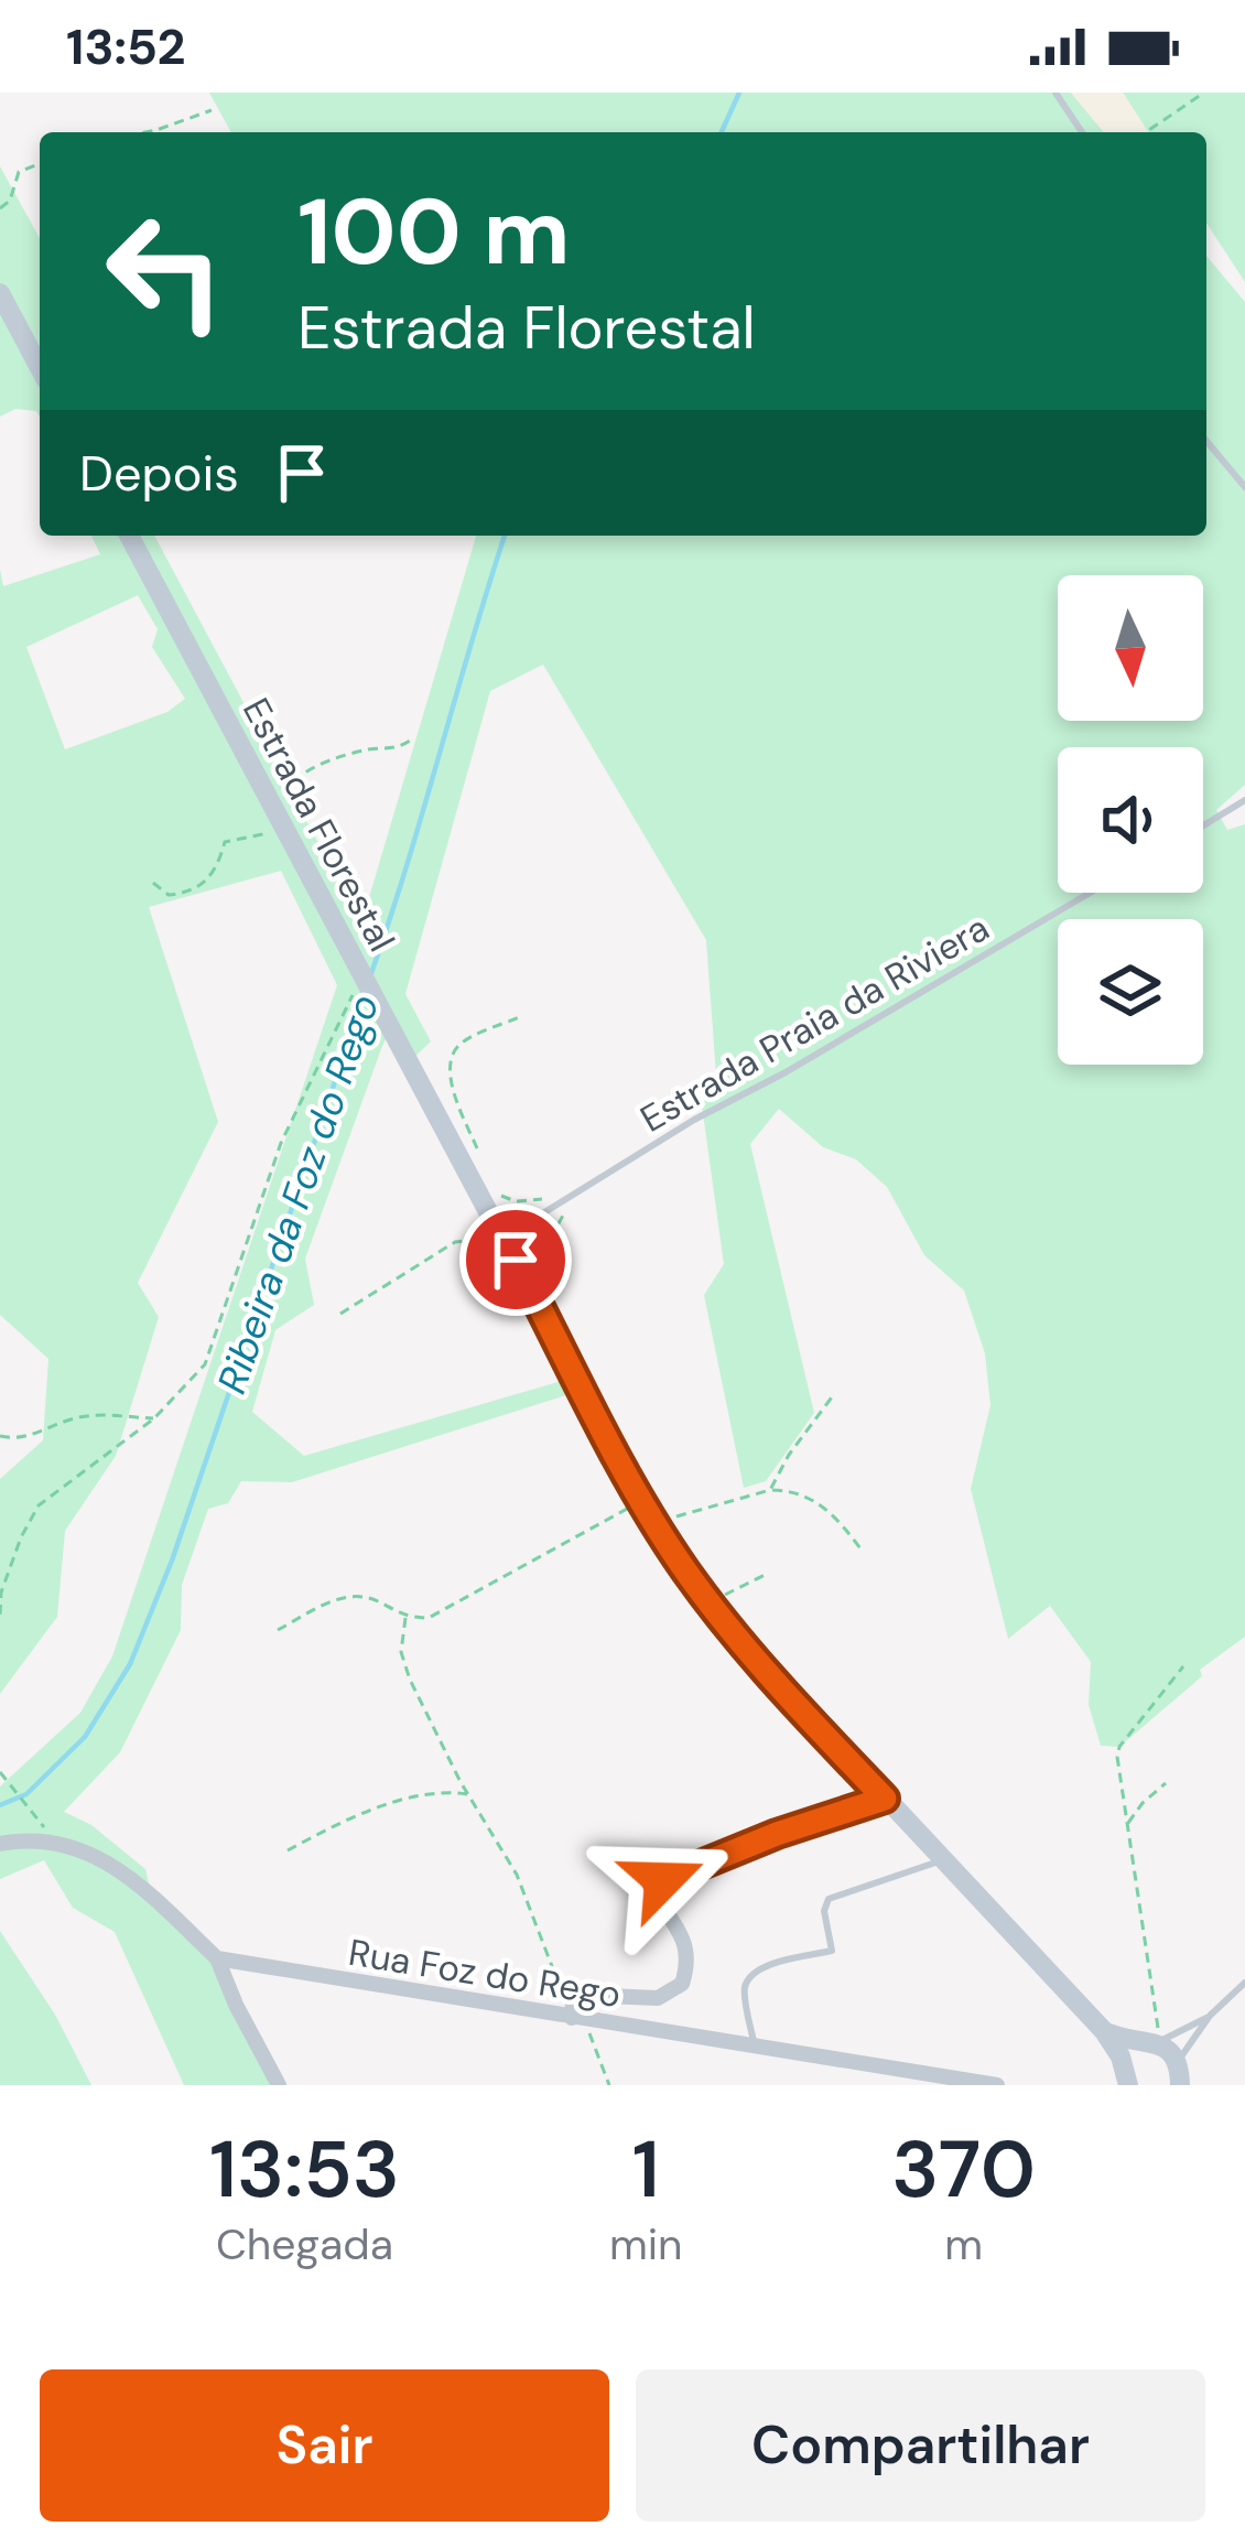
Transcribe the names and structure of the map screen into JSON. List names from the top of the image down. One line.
{"streets":{"main road":["Estrada Florestal"],"street":["Rua Foz do Rego"],"lane":["Estrada Praia da Riviera"]},"crossings":[["Estrada Florestal","Estrada Praia da Riviera"]],"water":["Ribeira da Foz do Rego"],"north":"bottom","page":{"status":"13:52","turn":["100 m","Estrada Florestal"],"then":"Depois","eta":["13:53","Chegada","1","min","370","m"],"buttons":["Sair","Compartilhar"]}}
